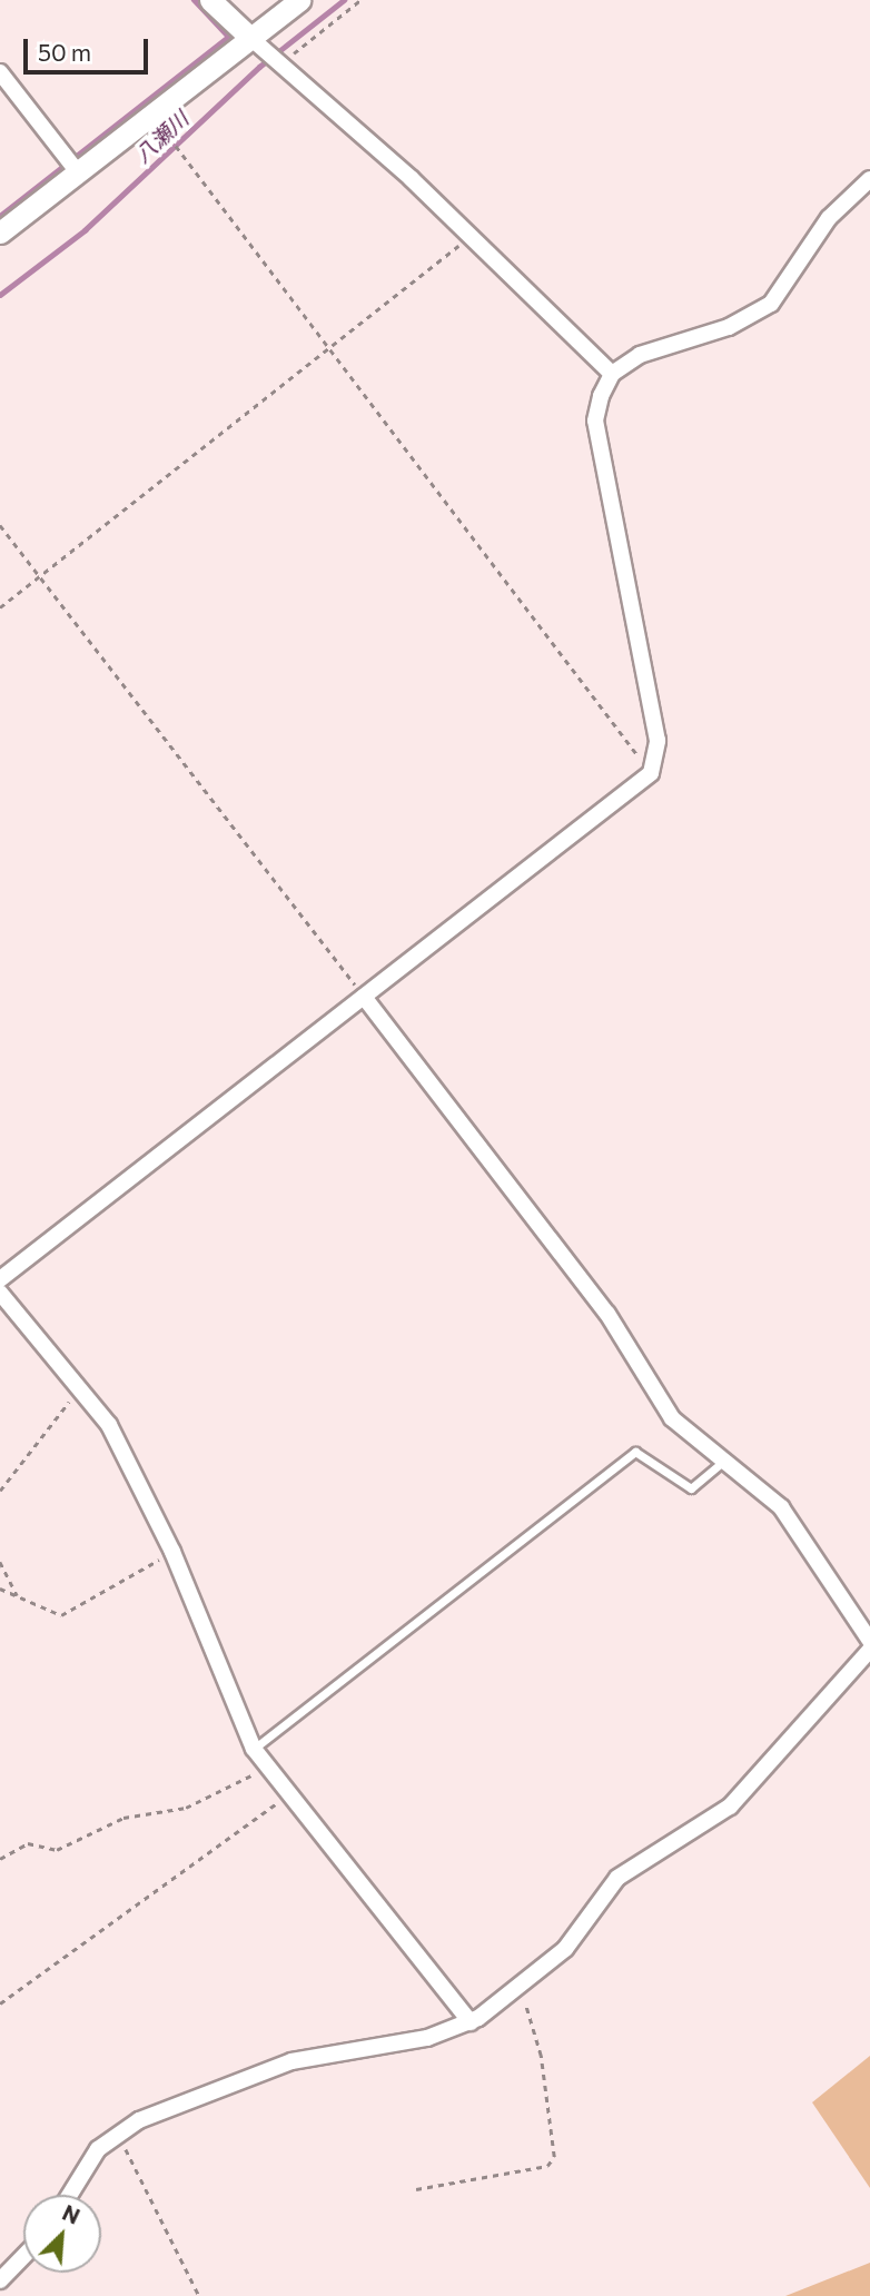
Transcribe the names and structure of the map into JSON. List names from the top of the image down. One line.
{"water":["八瀬川"],"scale_bar":"50 m","north":"top right"}
